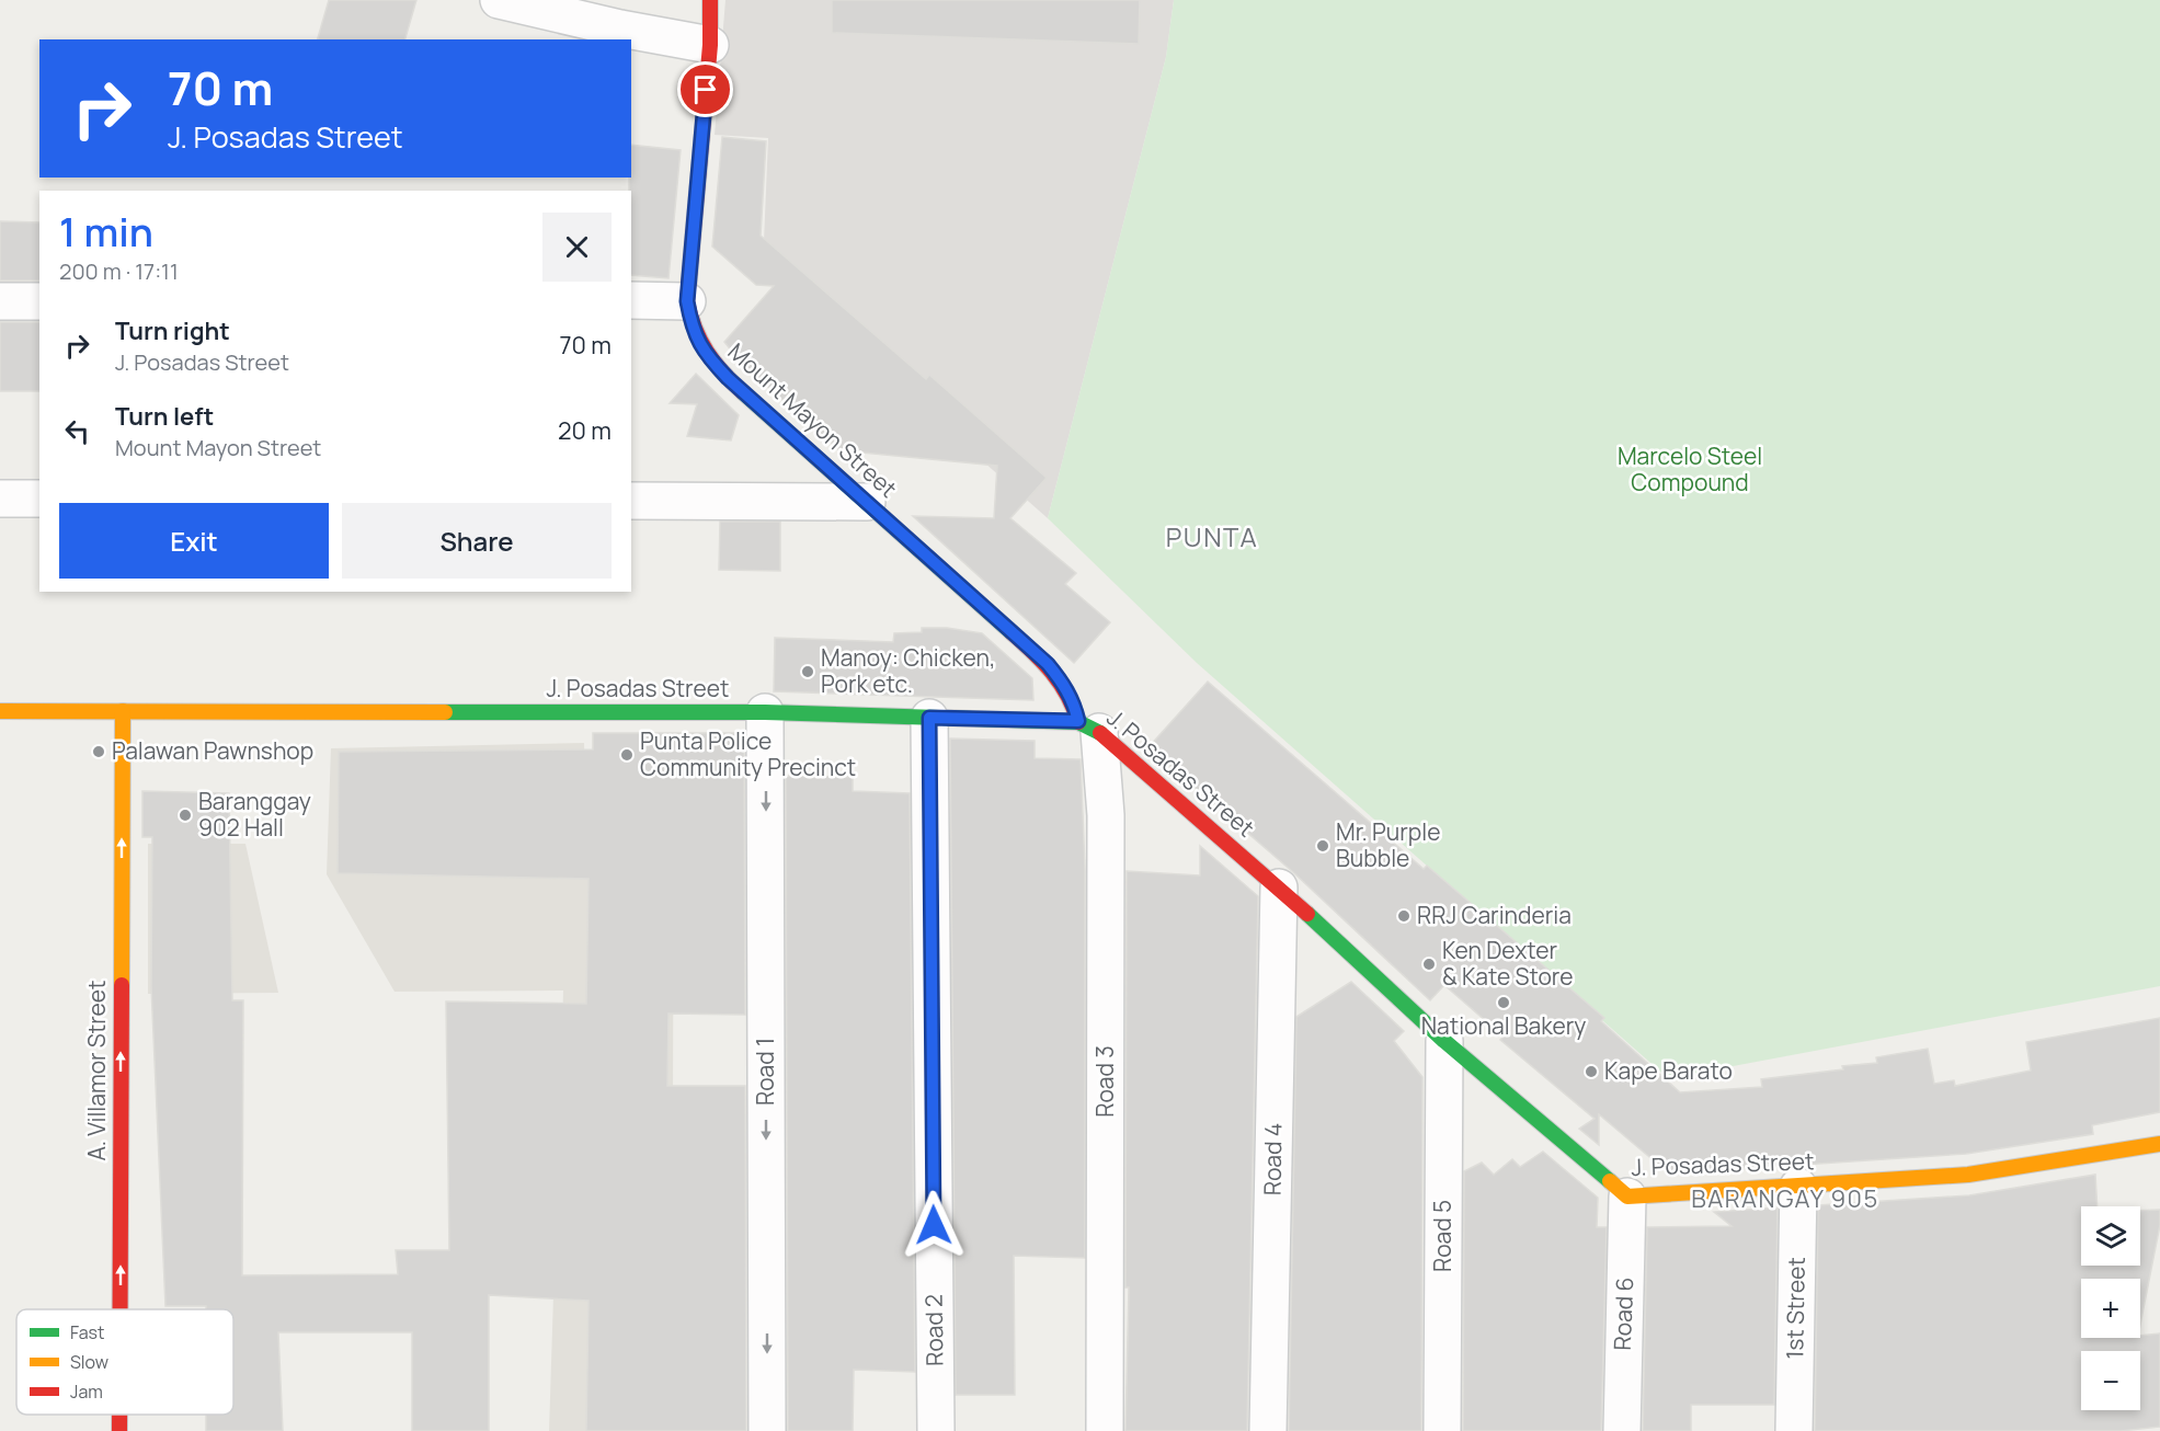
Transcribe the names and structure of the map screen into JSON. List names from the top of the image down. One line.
{"streets":{"street":["Mount Mayon Street","J. Posadas Street","A. Villamor Street","Road 1","Road 3","Road 4","Road 5","1st Street","Road 6","Road 2"]},"crossings":[["Mount Mayon Street","J. Posadas Street"],["Mount Mayon Street","Road 3"],["J. Posadas Street","A. Villamor Street"],["J. Posadas Street","Road 1"],["J. Posadas Street","Road 3"],["J. Posadas Street","Road 4"],["J. Posadas Street","Road 5"],["J. Posadas Street","1st Street"],["J. Posadas Street","Road 6"],["J. Posadas Street","Road 2"]],"one_way":["A. Villamor Street","Road 1"],"districts":["PUNTA","BARANGAY 905"],"parks":["Marcelo Steel Compound"],"places":["Manoy: Chicken, Pork etc.","Palawan Pawnshop","Punta Police Community Precinct","Baranggay 902 Hall","Mr. Purple Bubble","RRJ Carinderia","Ken Dexter & Kate Store","National Bakery","Kape Barato"],"legend":["Fast","Slow","Jam"],"page":{"turn":["70 m","J. Posadas Street"],"heading":["1 min","200 m · 17:11"],"list":[{"name":"Turn right","note":"J. Posadas Street","value":"70 m"},{"name":"Turn left","note":"Mount Mayon Street","value":"20 m"}],"buttons":["Exit","Share"],"map_buttons":["+","−"]}}
